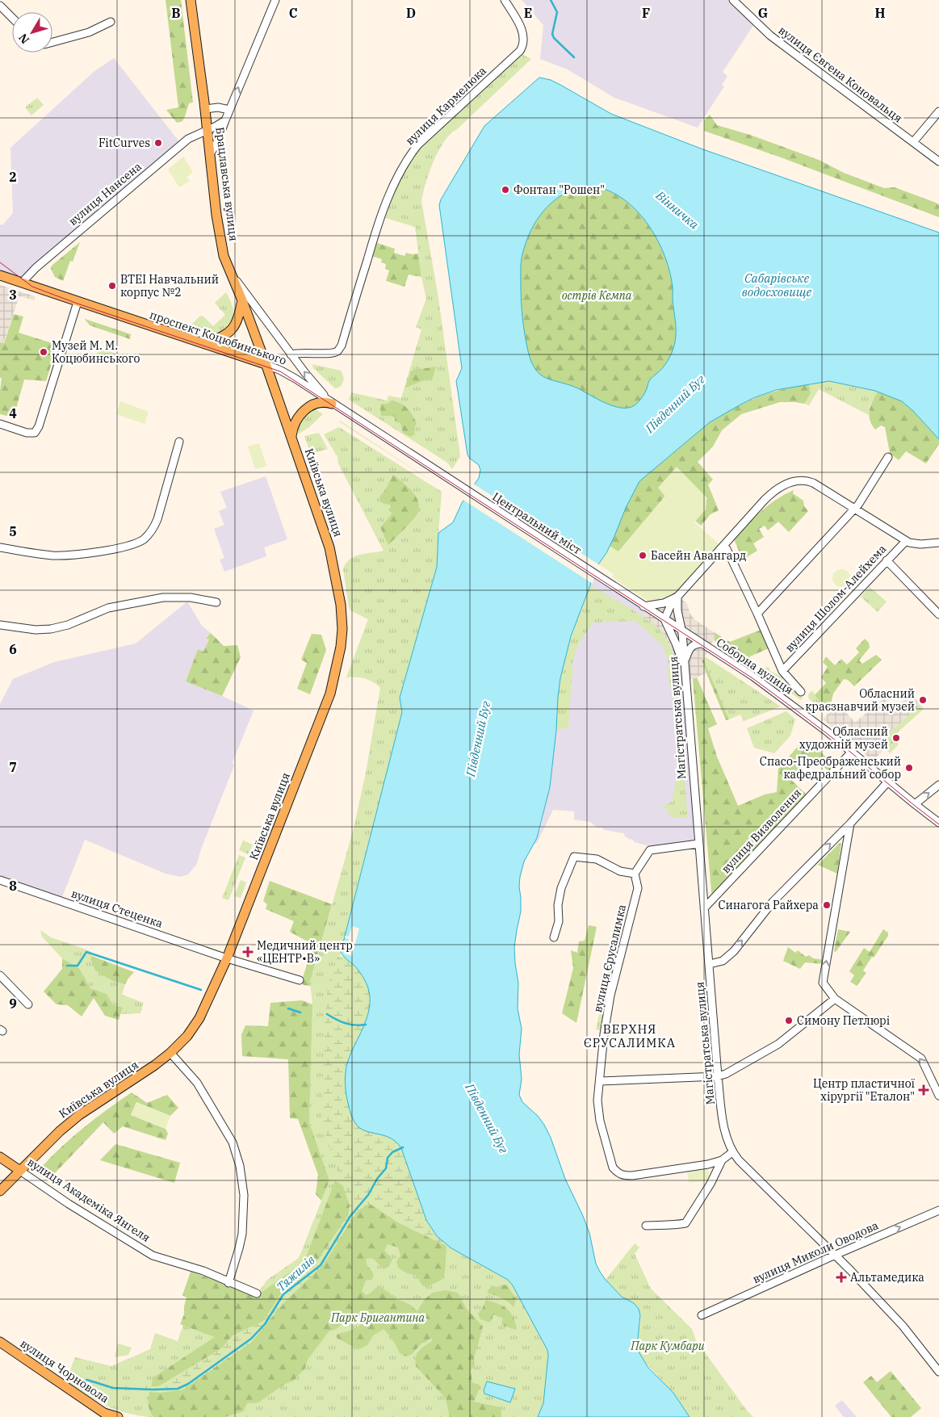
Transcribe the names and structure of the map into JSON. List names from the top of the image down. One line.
{"streets":{"main road":["Брацлавська вулиця","проспект Коцюбинського","Київська вулиця","вулиця Академіка Янгеля","вулиця Чорновола"],"street":["вулиця Євгена Коновальця","вулиця Кармелюка","вулиця Нансена","Центральний міст","вулиця Шолом-Алейхема","Соборна вулиця","Магістратська вулиця","вулиця Визволення","вулиця Стеценка","вулиця Єрусалимка","вулиця Миколи Оводова"]},"crossings":[["Брацлавська вулиця","вулиця Нансена"],["Брацлавська вулиця","проспект Коцюбинського"],["Брацлавська вулиця","Київська вулиця"],["вулиця Нансена","проспект Коцюбинського"],["проспект Коцюбинського","Київська вулиця"],["проспект Коцюбинського","Центральний міст"],["Київська вулиця","вулиця Стеценка"],["Київська вулиця","вулиця Академіка Янгеля"],["Центральний міст","Соборна вулиця"],["вулиця Шолом-Алейхема","Соборна вулиця"],["Соборна вулиця","Магістратська вулиця"],["Соборна вулиця","вулиця Визволення"],["Магістратська вулиця","вулиця Визволення"],["Магістратська вулиця","вулиця Єрусалимка"],["Магістратська вулиця","вулиця Миколи Оводова"]],"one_way":["вулиця Миколи Оводова"],"districts":["ВЕРХНЯ ЄРУСАЛИМКА"],"water":["Вінничка","Сабарівське водосховище","Південний Буг","Тяжилів"],"parks":["острів Кемпа","Парк Бригантина","Парк Кумбари"],"places":{"other":["FitCurves","Фонтан \"Рошен\"","ВТЕІ Навчальний корпус №2","Музей М. М. Коцюбинського","Басейн Авангард","Обласний краєзнавчий музей","Обласний художній музей","Спасо-Преображенський кафедральний собор","Синагога Райхера","Симону Петлюрі"],"health":["Медичний центр «ЦЕНТР•В»","Центр пластичної хірургії \"Еталон\"","Альтамедика"]},"north":"bottom left","grid":{"columns":["B","C","D","E","F","G","H"],"rows":["2","3","4","5","6","7","8","9"]}}
